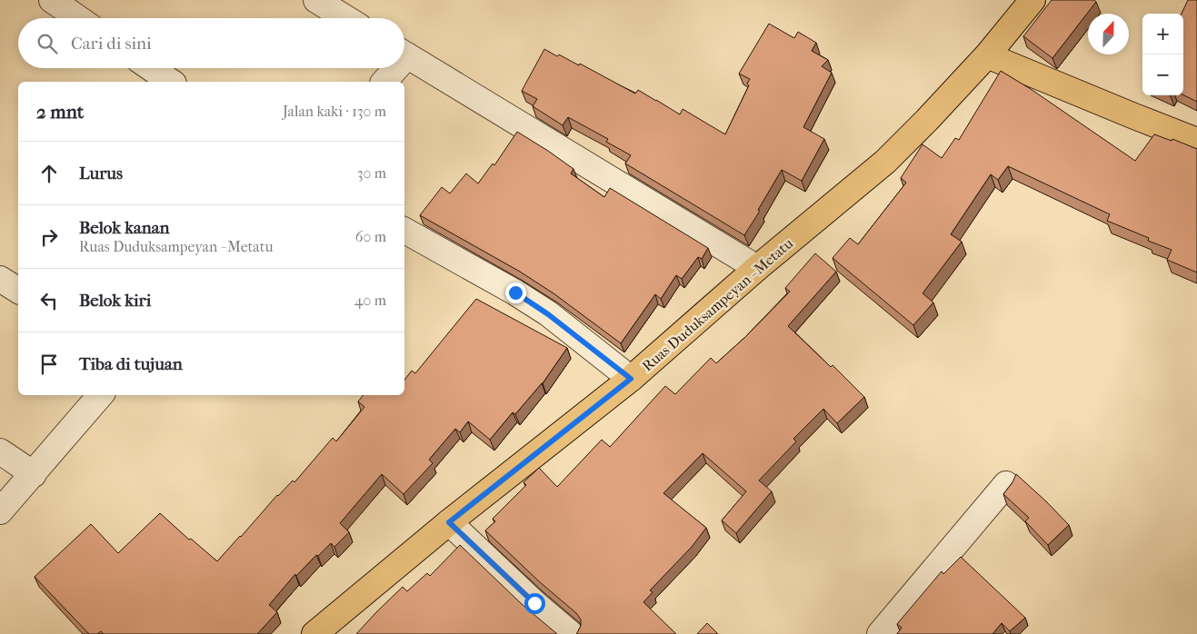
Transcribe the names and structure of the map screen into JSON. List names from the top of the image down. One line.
{"streets":{"main road":["Ruas Duduksampeyan - Metatu"]},"north":"top","page":{"map_buttons":["+","−"],"search":"Cari di sini","heading":["2 mnt","Jalan kaki · 130 m"],"list":[["Lurus","30 m"],["Belok kanan","Ruas Duduksampeyan - Metatu","60 m"],["Belok kiri","40 m"],"Tiba di tujuan"]}}
